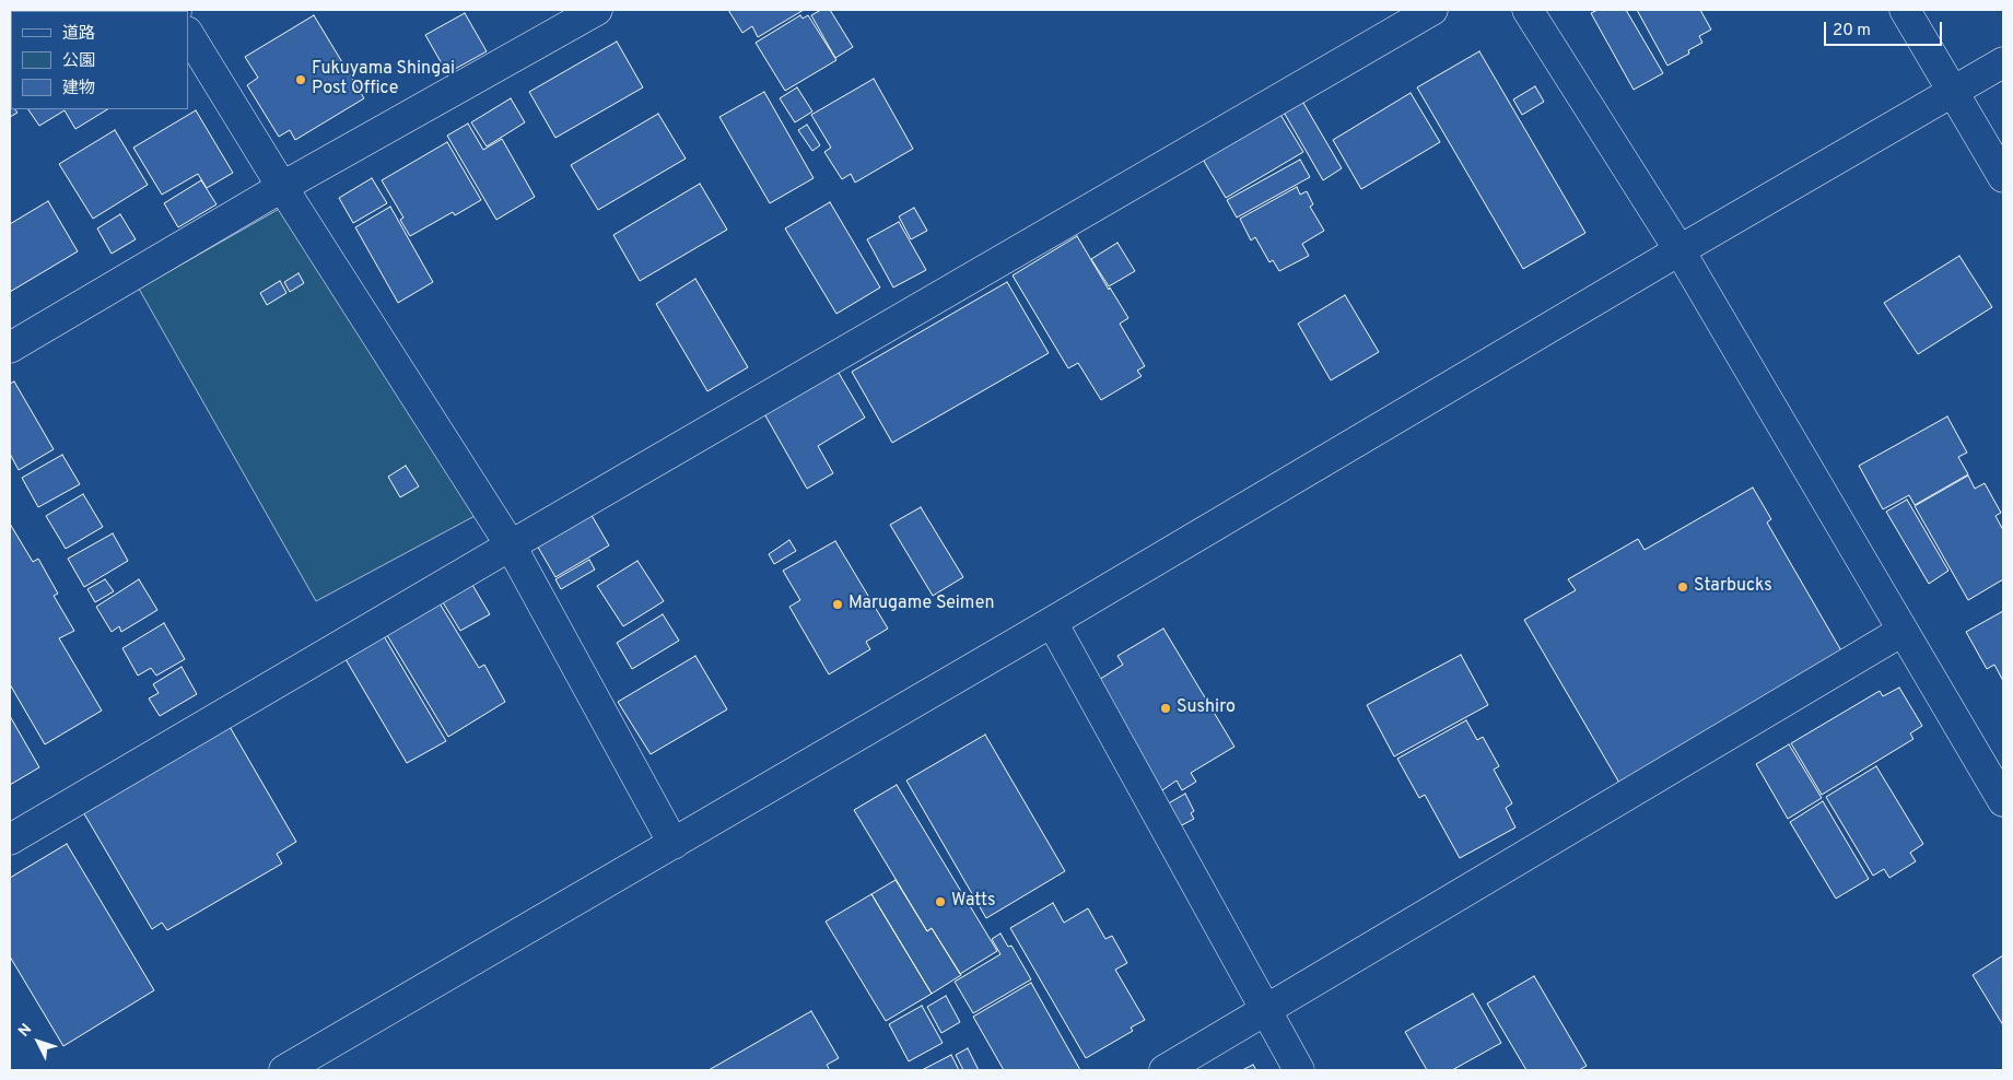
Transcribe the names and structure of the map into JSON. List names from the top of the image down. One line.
{"places":["Fukuyama Shingai Post Office","Starbucks","Marugame Seimen","Sushiro","Watts"],"legend":["道路","公園","建物"],"scale_bar":"20 m","north":"top left"}
